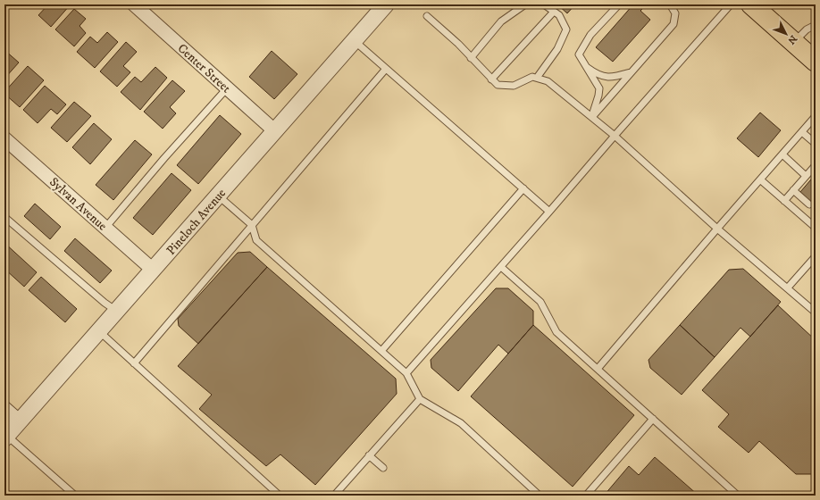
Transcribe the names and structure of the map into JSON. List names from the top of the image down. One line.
{"streets":{"street":["Center Street","Sylvan Avenue","Pineloch Avenue"]},"crossings":[["Center Street","Pineloch Avenue"],["Sylvan Avenue","Pineloch Avenue"]],"north":"bottom right"}
